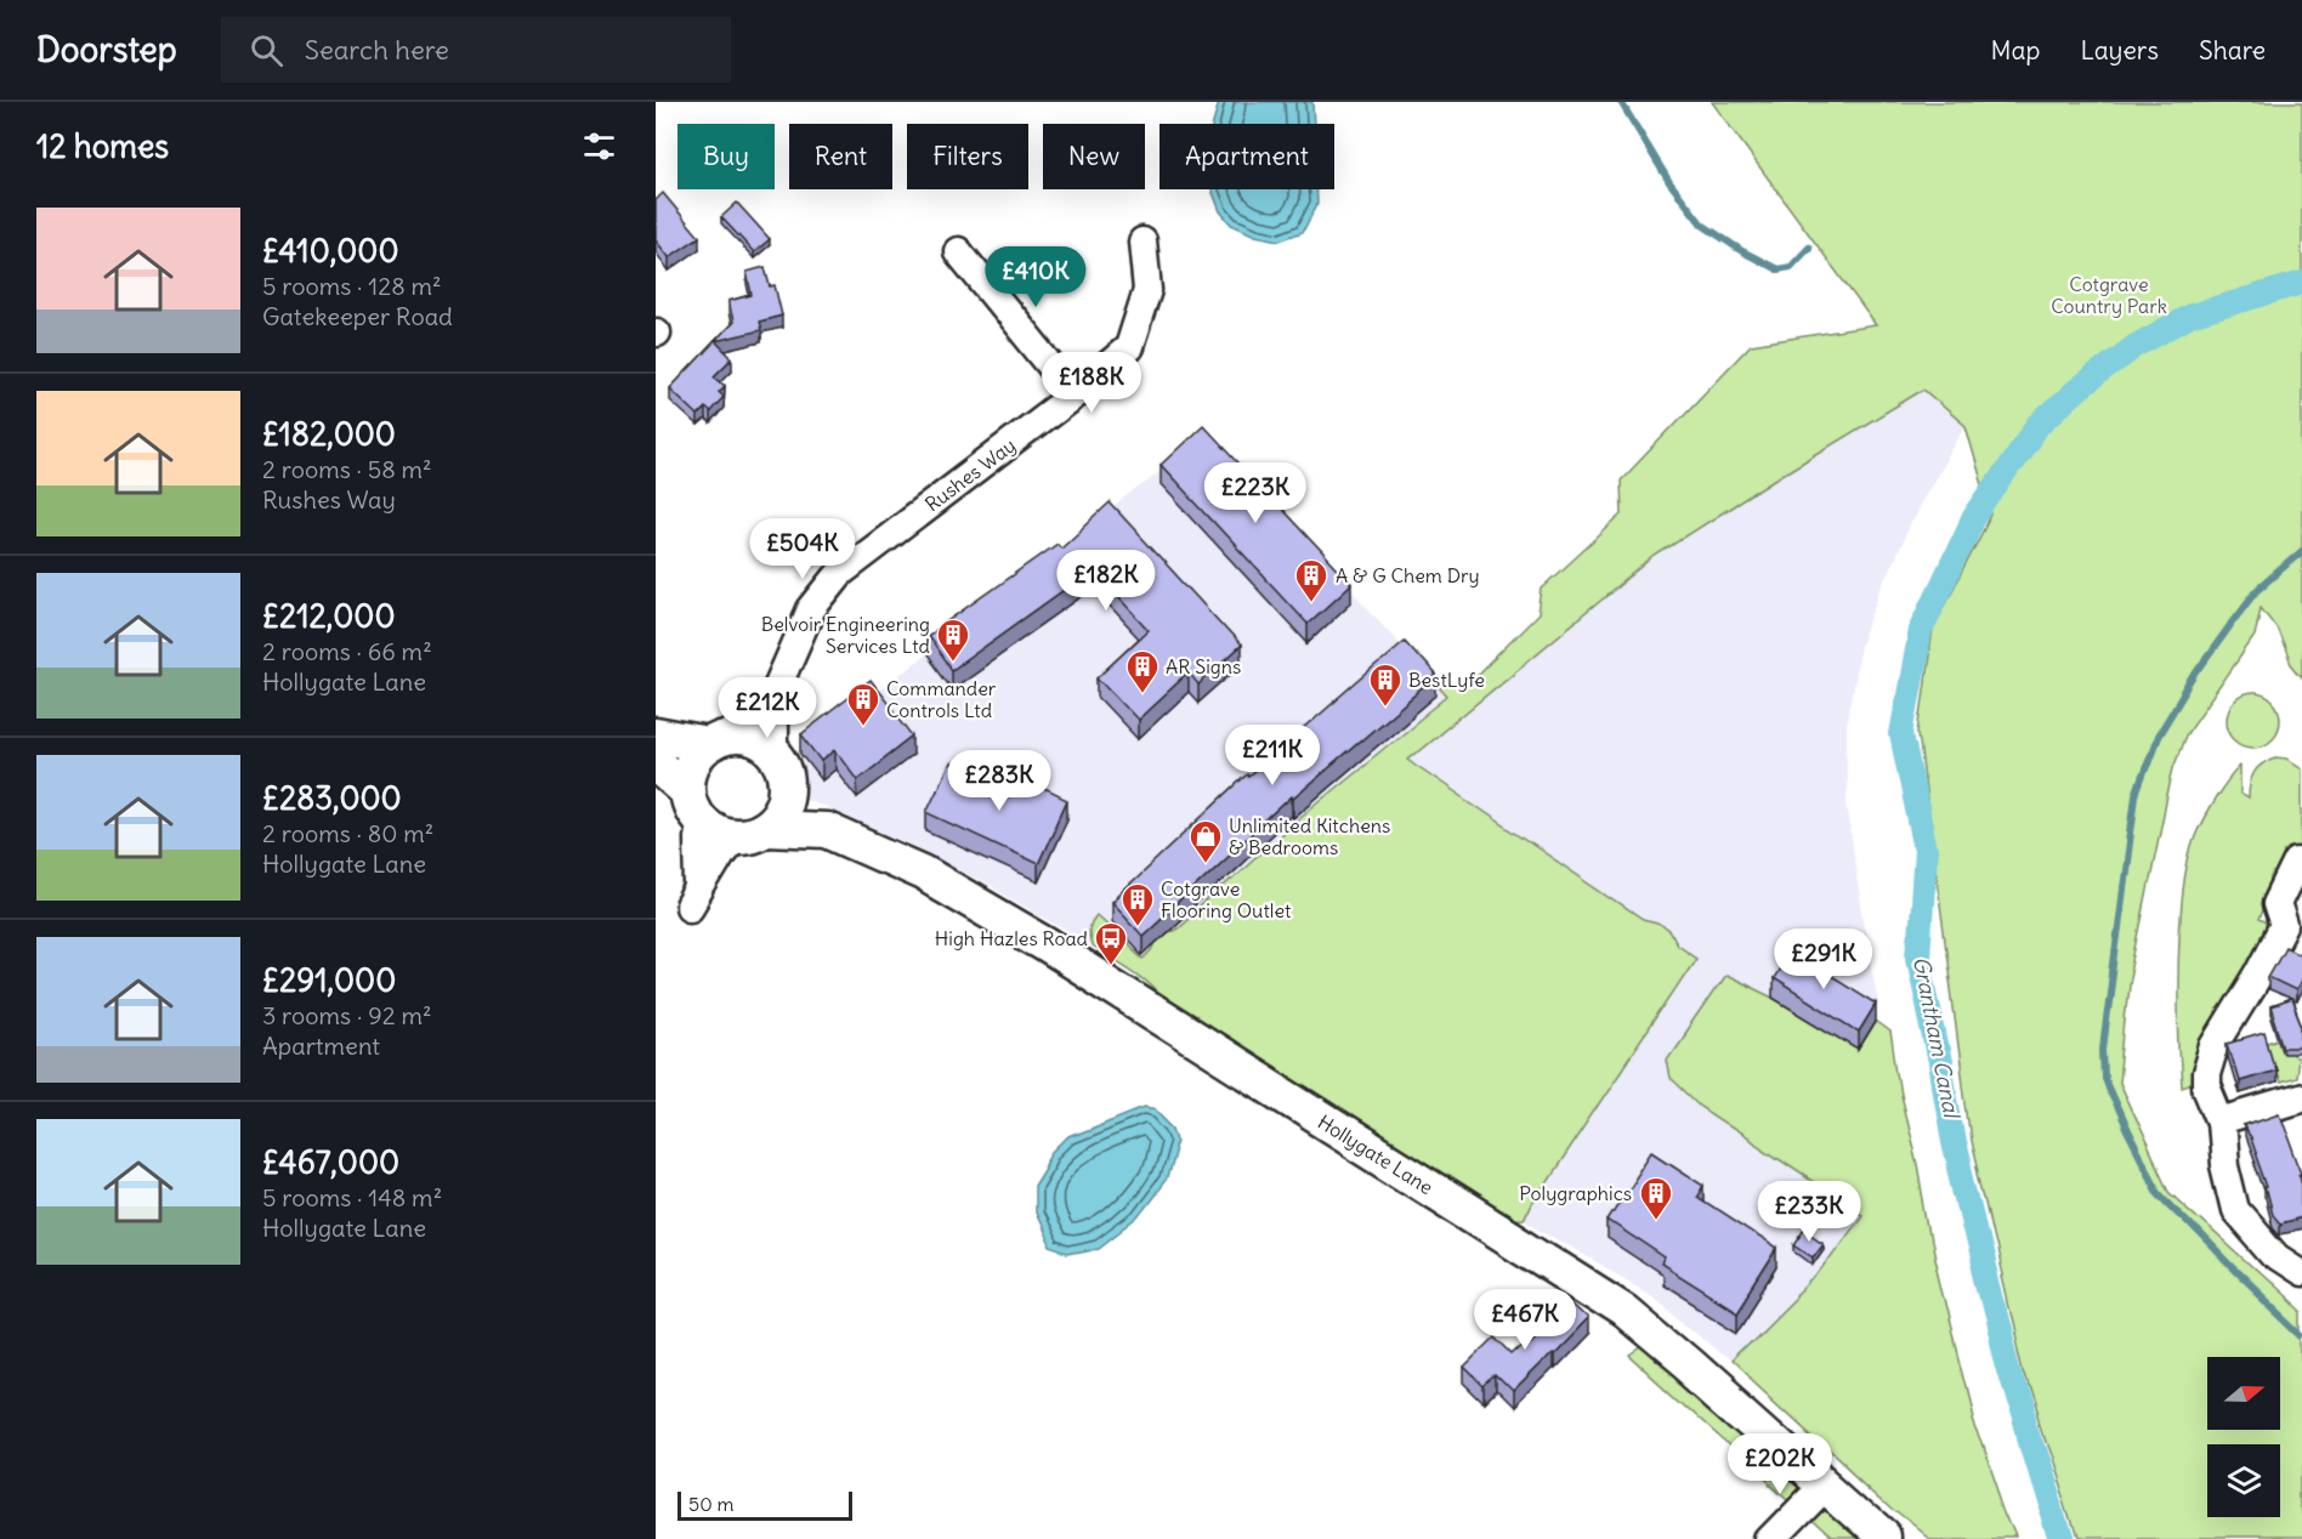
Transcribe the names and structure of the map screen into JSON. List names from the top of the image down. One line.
{"streets":{"street":["Rushes Way","Hollygate Lane"]},"water":["Grantham Canal"],"parks":["Cotgrave Country Park"],"places":{"building":["A & G Chem Dry","Belvoir Engineering Services Ltd","AR Signs","BestLyfe","Commander Controls Ltd","Cotgrave Flooring Outlet","Polygraphics"],"shop":["Unlimited Kitchens & Bedrooms"],"bus stop":["High Hazles Road"]},"scale_bar":"50 m","north":"right","page":{"header":"Doorstep","search":"Search here","nav":["Map","Layers","Share"],"heading":"12 homes","chip":["Buy","Rent","Filters","New","Apartment"],"list":[{"name":"£410,000","note":"5 rooms · 128 m² · Gatekeeper Road"},{"name":"£182,000","note":"2 rooms · 58 m² · Rushes Way"},{"name":"£212,000","note":"2 rooms · 66 m² · Hollygate Lane"},{"name":"£283,000","note":"2 rooms · 80 m² · Hollygate Lane"},{"name":"£291,000","note":"3 rooms · 92 m² · Apartment"},{"name":"£467,000","note":"5 rooms · 148 m² · Hollygate Lane"}],"price":["£410K","£188K","£223K","£504K","£182K","£212K","£211K","£283K","£291K","£233K","£467K","£202K"],"scale":"50 m"}}
